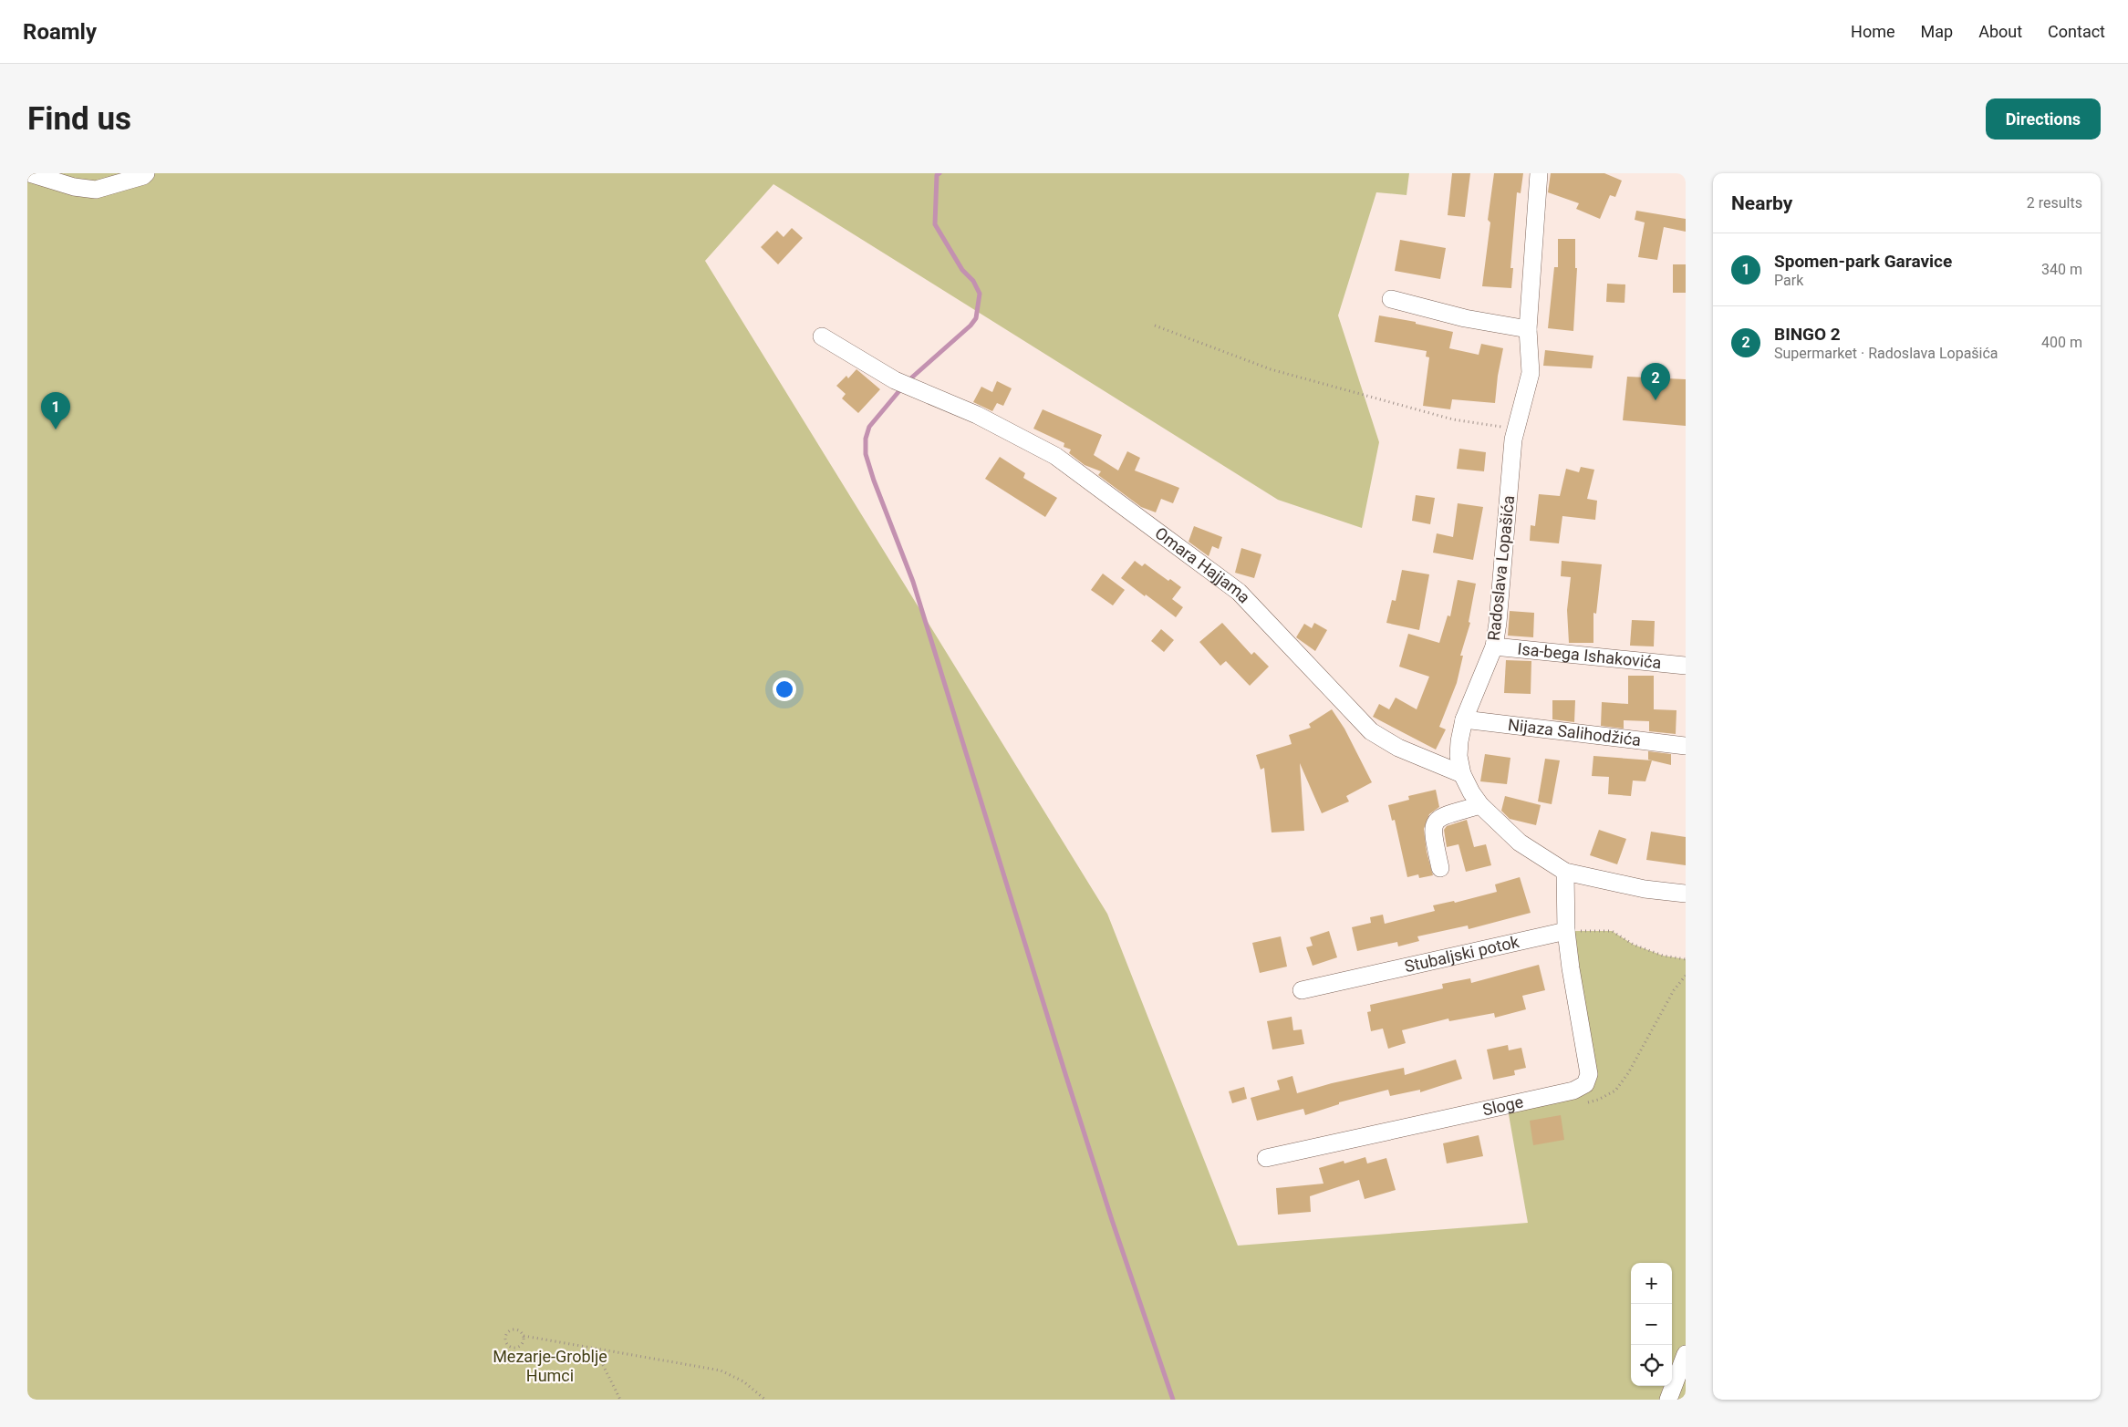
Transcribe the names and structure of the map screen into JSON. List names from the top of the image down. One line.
{"streets":{"street":["Omara Hajjama","Radoslava Lopašića","Isa-bega Ishakovića","Nijaza Salihodžića","Stubaljski potok","Sloge"]},"crossings":[["Omara Hajjama","Radoslava Lopašića"],["Radoslava Lopašića","Isa-bega Ishakovića"],["Radoslava Lopašića","Nijaza Salihodžića"],["Stubaljski potok","Sloge"]],"parks":["Mezarje-Groblje Humci"],"page":{"header":"Roamly","nav":["Home","Map","About","Contact"],"buttons":"Directions","title":"Find us","heading":["Nearby","2 results"],"list":[{"mark":"1","name":"Spomen-park Garavice","note":"Park","value":"340 m"},{"mark":"2","name":"BINGO 2","note":"Supermarket · Radoslava Lopašića","value":"400 m"}],"pins":["2","1"],"map_buttons":["+","−"]}}
